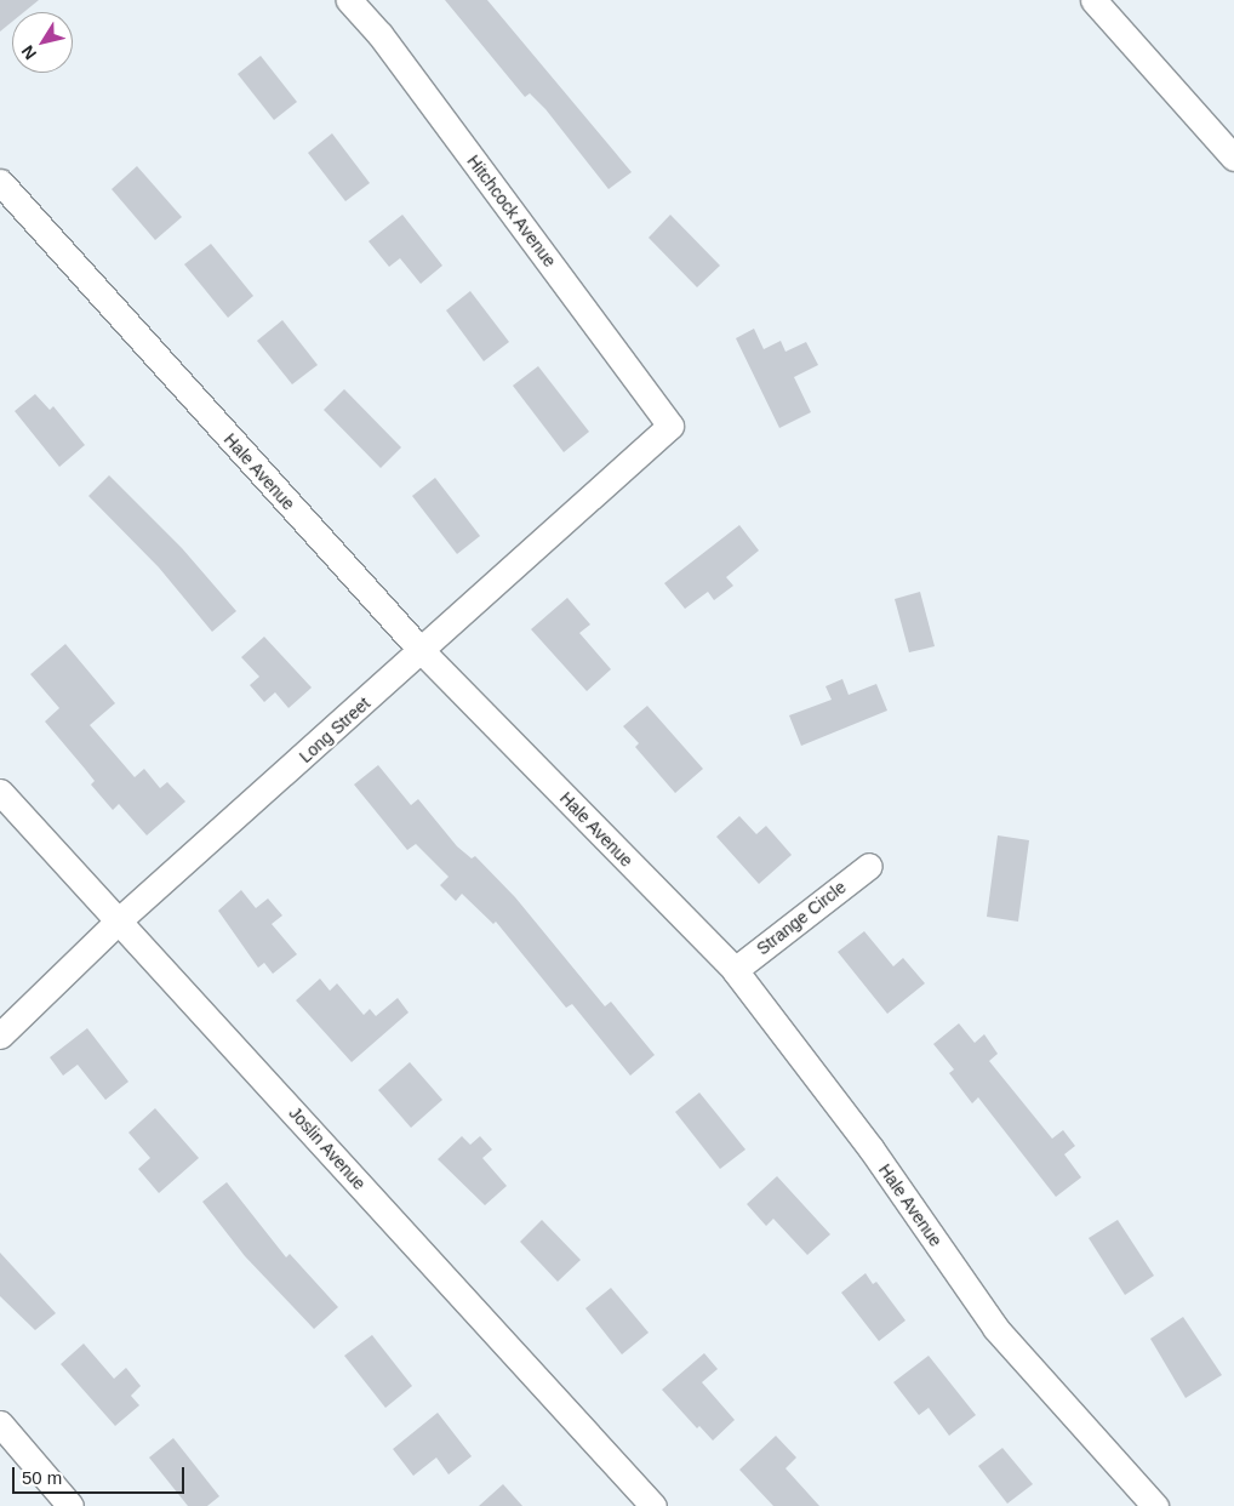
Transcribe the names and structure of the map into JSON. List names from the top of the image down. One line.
{"streets":{"street":["Hitchcock Avenue","Hale Avenue","Long Street","Strange Circle","Joslin Avenue"]},"crossings":[["Hitchcock Avenue","Long Street"],["Hale Avenue","Long Street"],["Hale Avenue","Strange Circle"],["Long Street","Joslin Avenue"]],"scale_bar":"50 m","north":"bottom left"}
